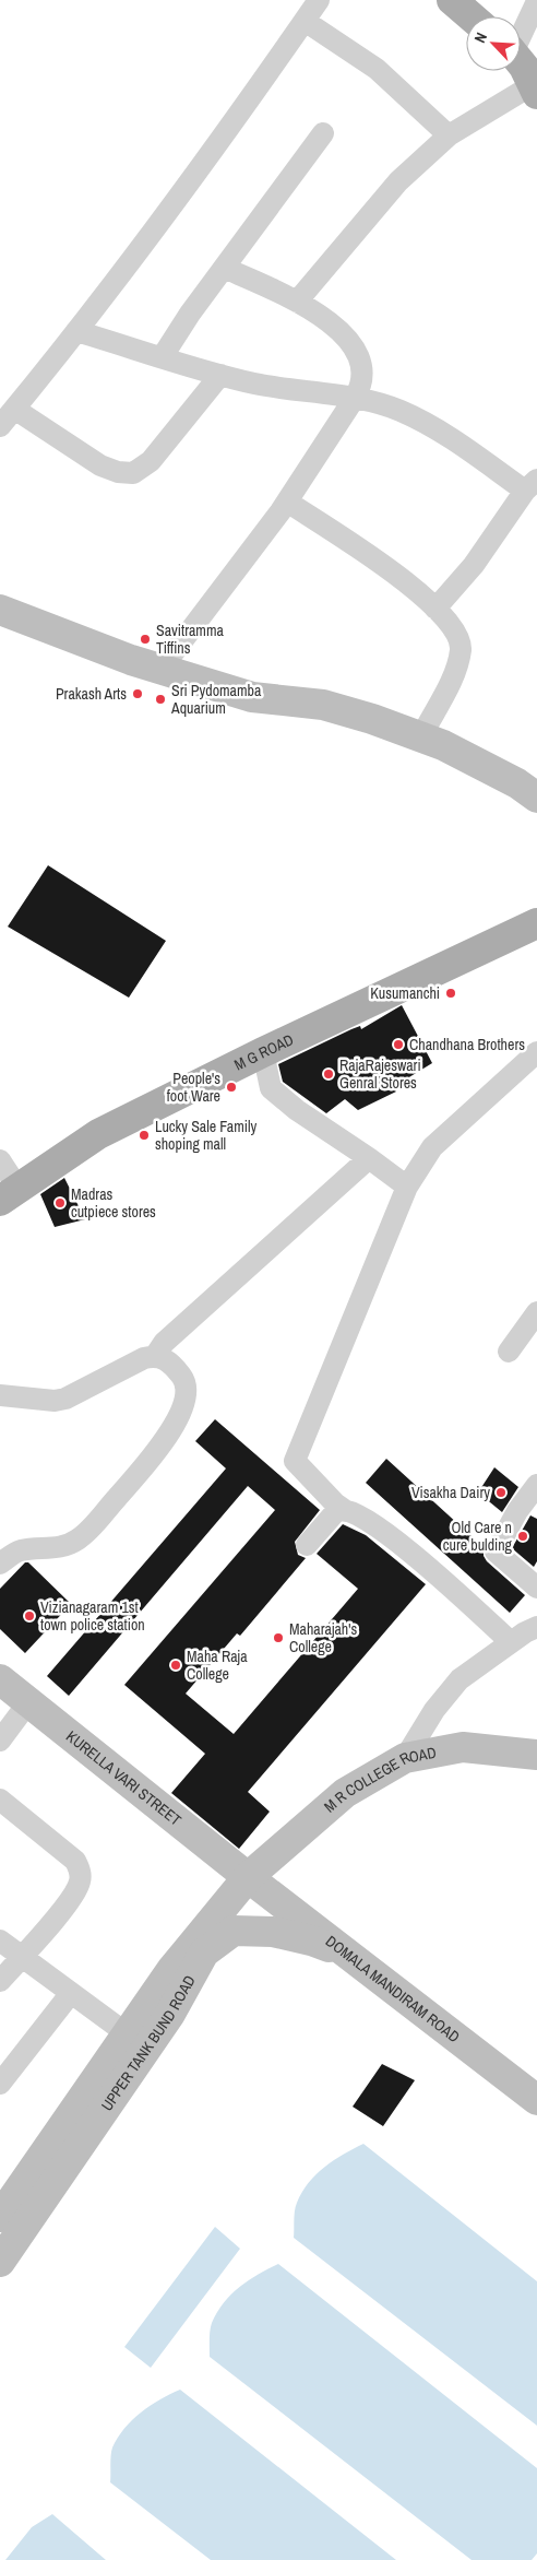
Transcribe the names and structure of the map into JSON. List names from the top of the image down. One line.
{"streets":{"main road":["M G ROAD"],"street":["KURELLA VARI STREET","M R COLLEGE ROAD","DOMALA MANDIRAM ROAD","UPPER TANK BUND ROAD"]},"crossings":[["KURELLA VARI STREET","M R COLLEGE ROAD"],["KURELLA VARI STREET","DOMALA MANDIRAM ROAD"],["KURELLA VARI STREET","UPPER TANK BUND ROAD"],["M R COLLEGE ROAD","DOMALA MANDIRAM ROAD"],["M R COLLEGE ROAD","UPPER TANK BUND ROAD"],["DOMALA MANDIRAM ROAD","UPPER TANK BUND ROAD"]],"places":["Savitramma Tiffins","Prakash Arts","Sri Pydomamba Aquarium","Kusumanchi","Chandhana Brothers","RajaRajeswari Genral Stores","People's foot Ware","Lucky Sale Family shoping mall","Madras cutpiece stores","Visakha Dairy","Old Care n cure bulding","Vizianagaram 1st town police station","Maharajah's College","Maha Raja College"],"north":"top left"}
